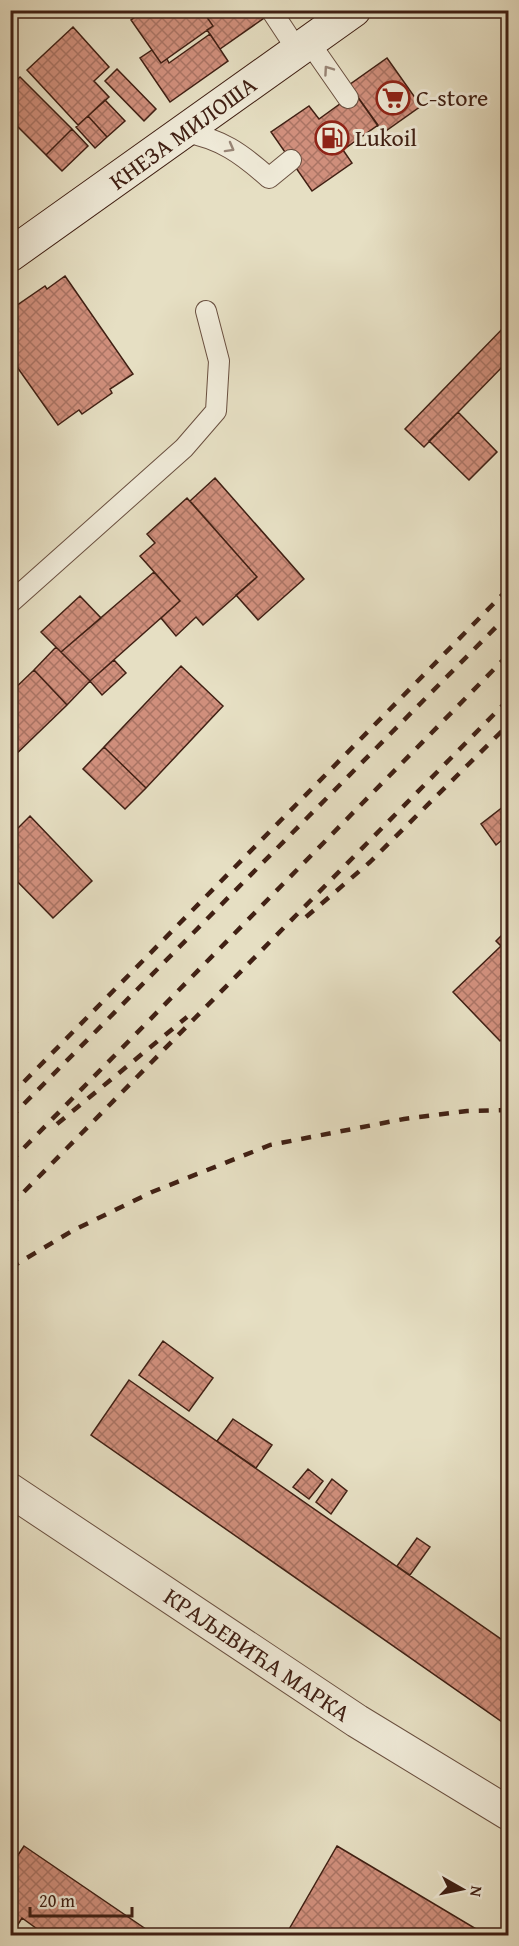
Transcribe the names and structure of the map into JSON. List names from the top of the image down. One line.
{"streets":{"street":["КНЕЗА МИЛОША","КРАЉЕВИЋА МАРКА"]},"places":{"supermarket":["C-store"],"fuel station":["Lukoil"]},"scale_bar":"20 m","north":"right"}
